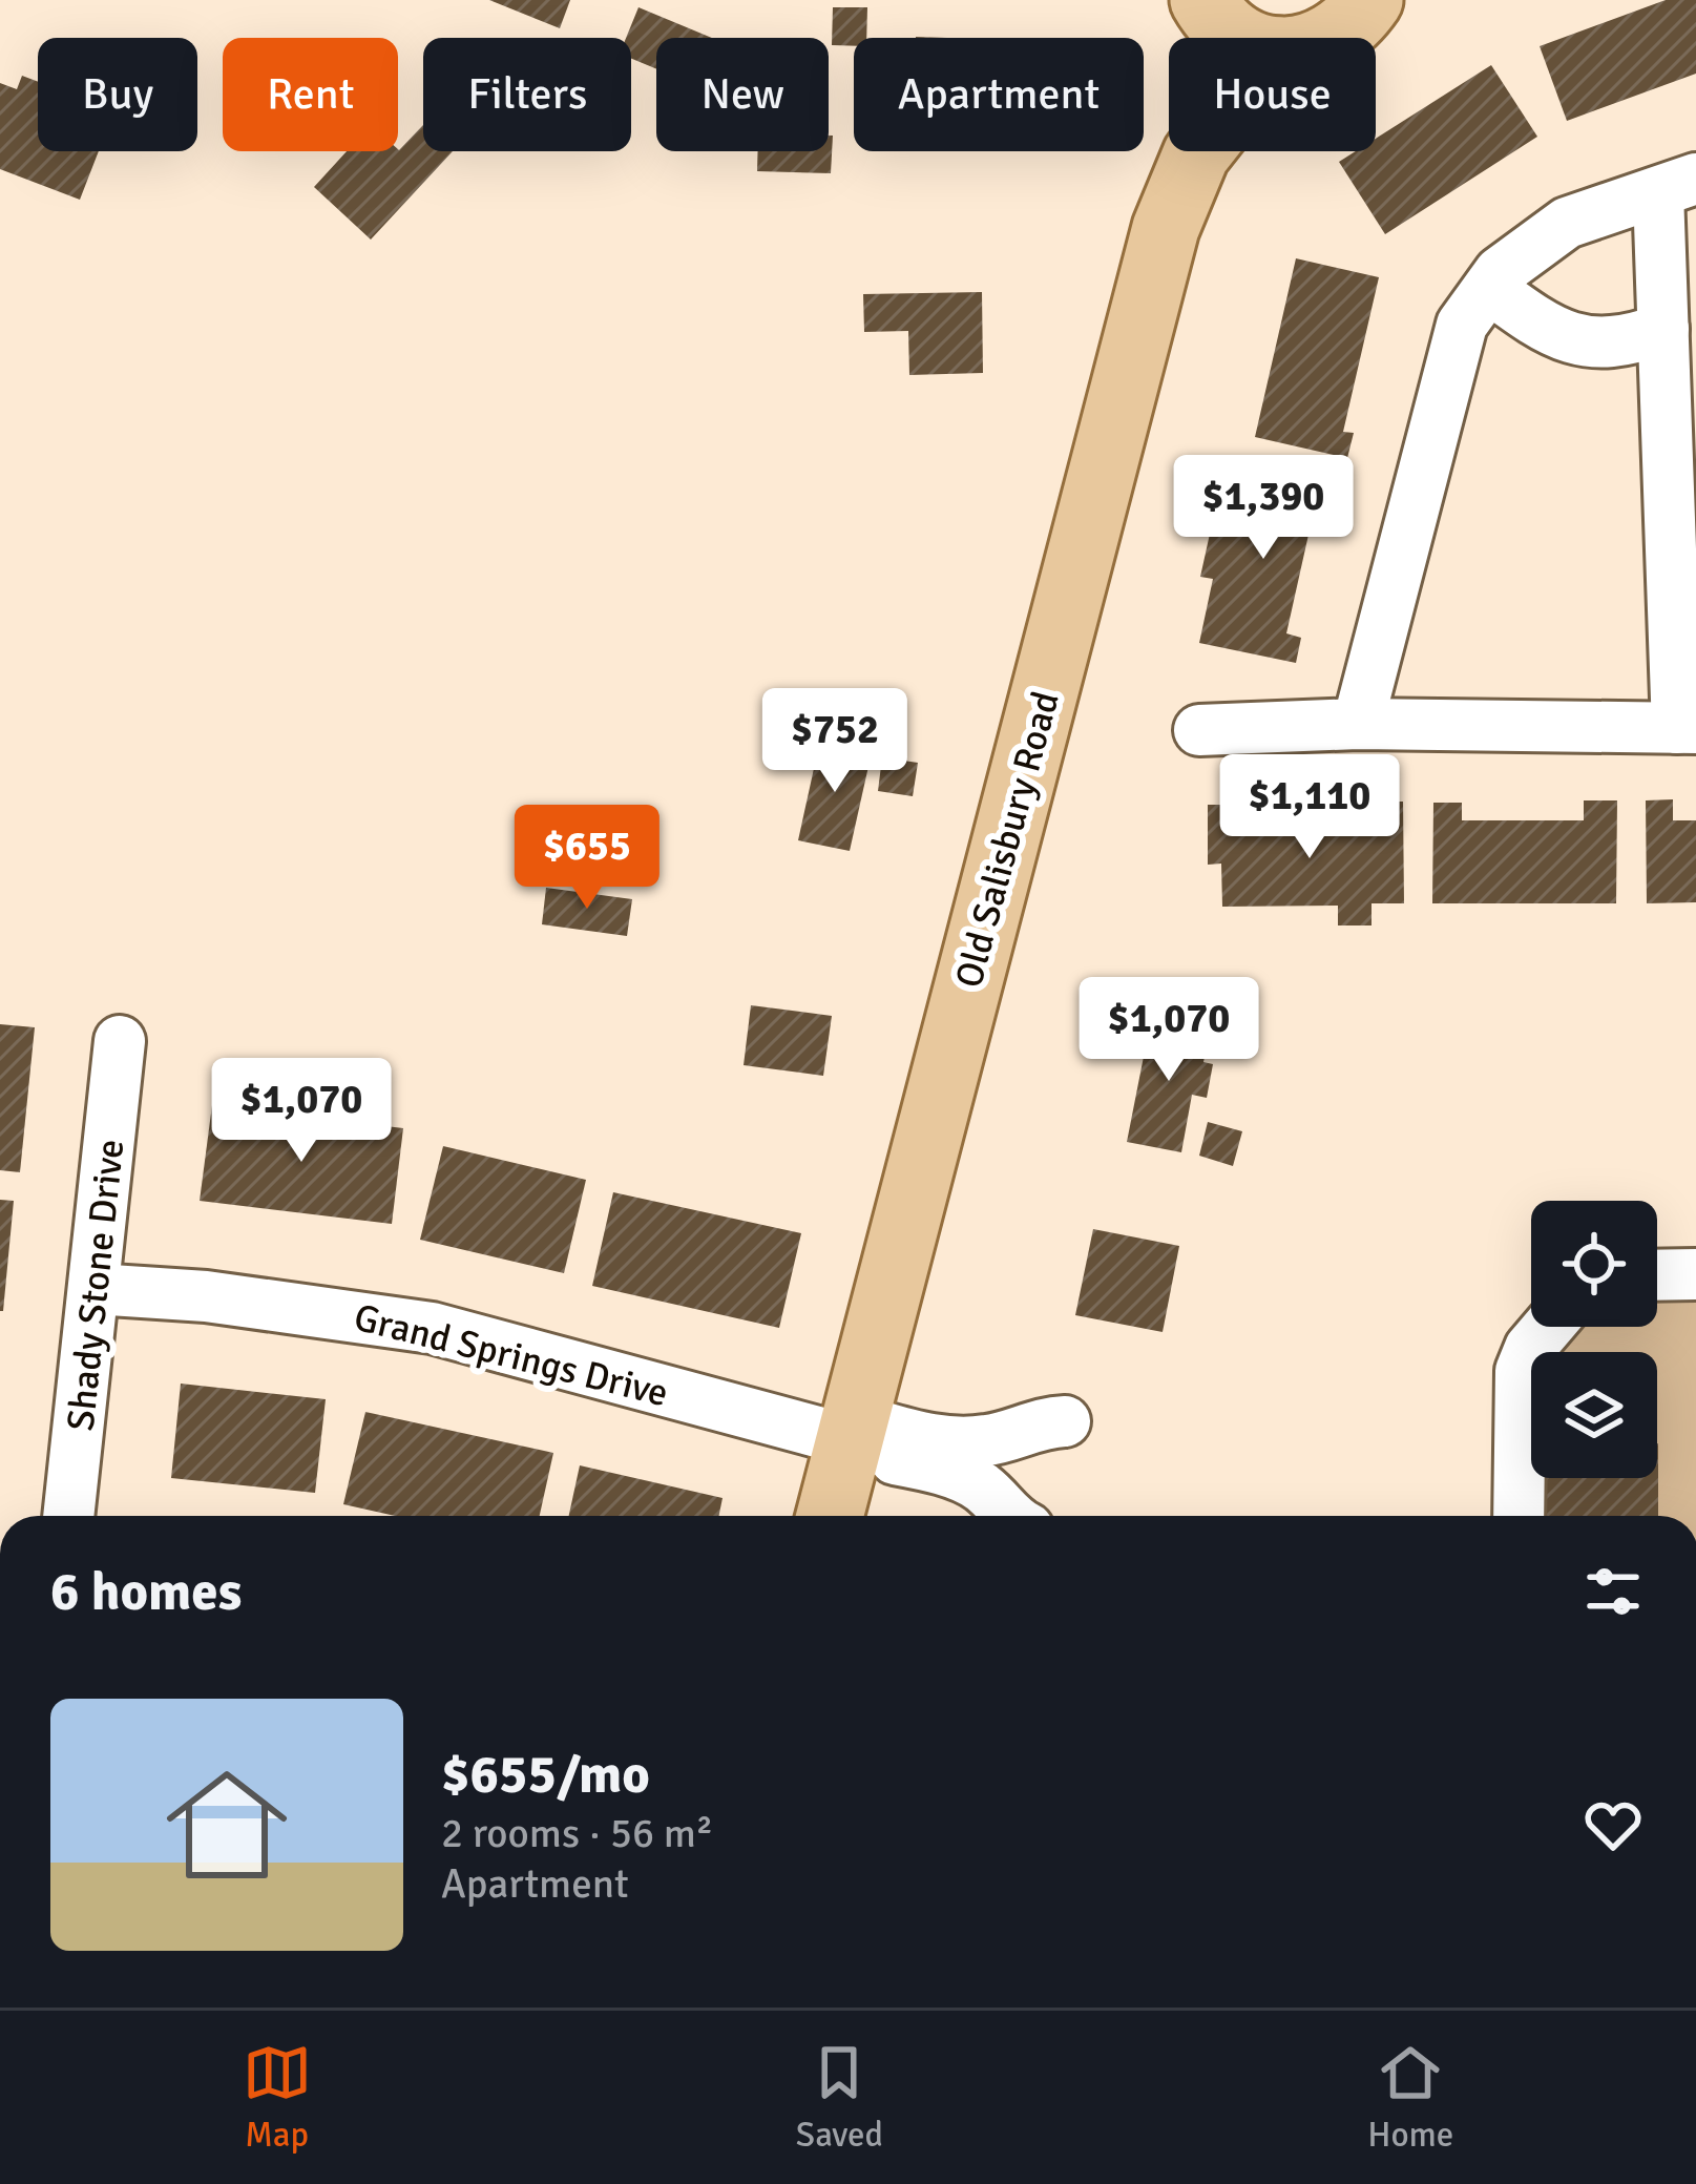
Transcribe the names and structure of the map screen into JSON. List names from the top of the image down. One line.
{"streets":{"main road":["Old Salisbury Road"],"street":["Shady Stone Drive","Grand Springs Drive"]},"crossings":[["Old Salisbury Road","Grand Springs Drive"],["Shady Stone Drive","Grand Springs Drive"]],"page":{"chip":["Buy","Rent","Filters","New","Apartment","House"],"price":["$1,390","$752","$1,110","$655","$1,070","$1,070"],"heading":"6 homes","list":[{"name":"$655/mo","note":"2 rooms · 56 m² · Apartment"}],"tabs":["Map","Saved","Home"]}}
